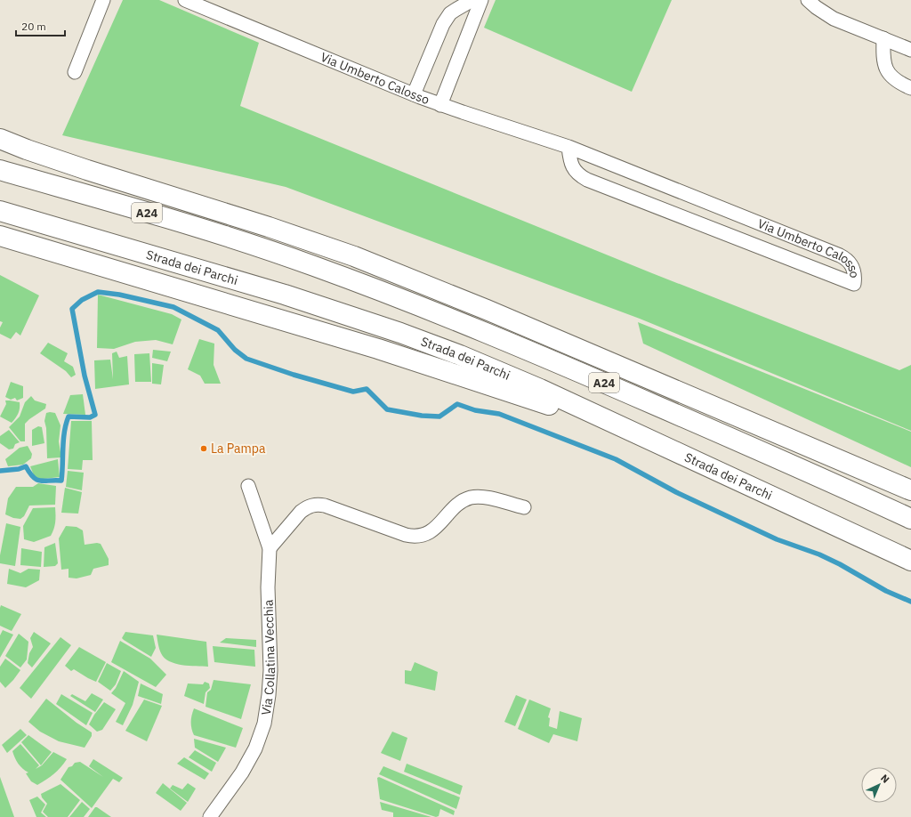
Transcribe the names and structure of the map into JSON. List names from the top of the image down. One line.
{"streets":{"highway":["A24","Strada dei Parchi"],"street":["Via Umberto Calosso","Via Collatina Vecchia"]},"places":["La Pampa"],"scale_bar":"20 m","north":"top right"}
